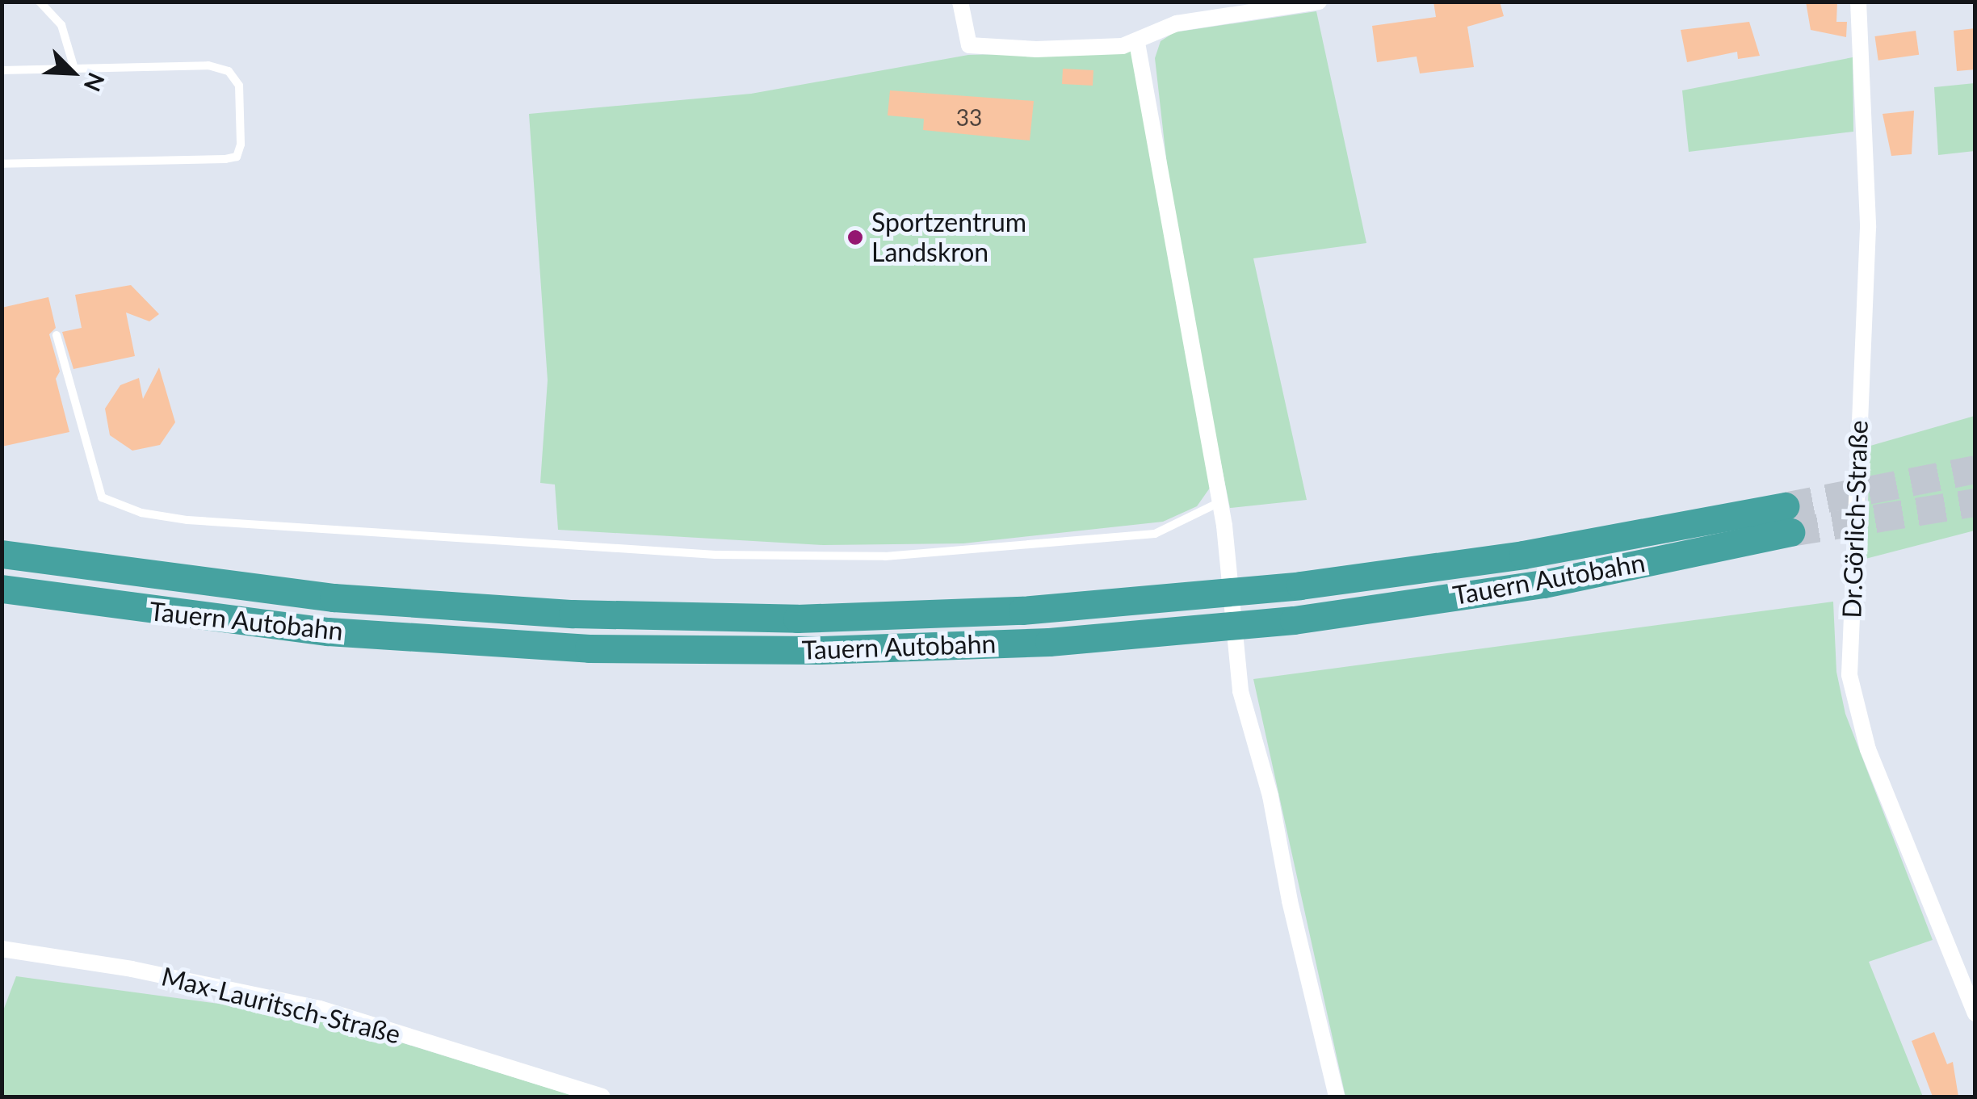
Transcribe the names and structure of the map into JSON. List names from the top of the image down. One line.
{"streets":{"highway":["Tauern Autobahn"],"street":["Dr.Görlich-Straße","Max-Lauritsch-Straße"]},"places":["Sportzentrum Landskron"],"house_numbers":["33"],"north":"bottom right"}
